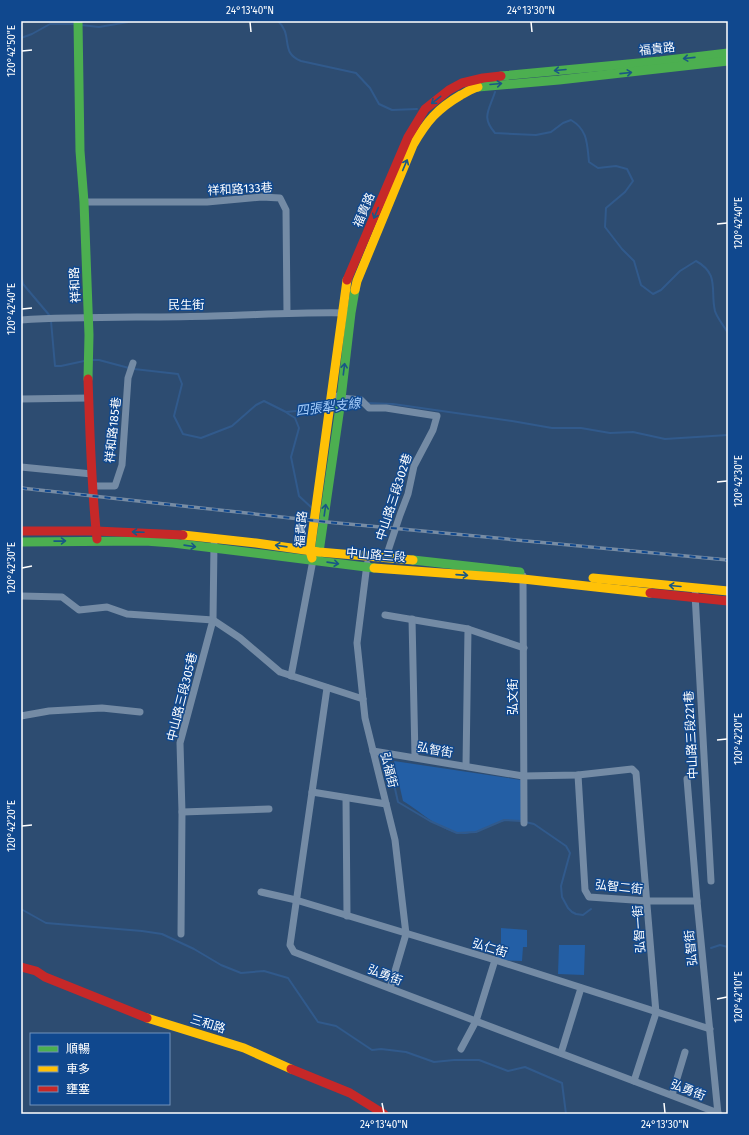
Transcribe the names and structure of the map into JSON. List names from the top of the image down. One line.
{"streets":{"street":["福貴路","祥和路133巷","祥和路","民生街","祥和路185巷","中山路三段302巷","中山路三段","中山路三段305巷","弘文街","中山路三段221巷","弘智街","弘福街","弘智二街","弘智一街","弘仁街","弘勇街","三和路"]},"crossings":[["福貴路","民生街"],["福貴路","中山路三段302巷"],["福貴路","中山路三段"],["祥和路133巷","祥和路"],["祥和路133巷","民生街"],["祥和路","民生街"],["祥和路","祥和路185巷"],["祥和路","中山路三段"],["中山路三段302巷","中山路三段"],["中山路三段","中山路三段305巷"],["中山路三段","弘文街"],["中山路三段","中山路三段221巷"],["中山路三段","弘福街"],["弘文街","弘智街"],["弘智街","弘福街"],["弘智街","弘智二街"],["弘智街","弘智一街"],["弘智街","弘仁街"],["弘智街","弘勇街"],["弘福街","弘仁街"],["弘福街","弘勇街"],["弘智二街","弘智一街"],["弘智一街","弘仁街"],["弘智一街","弘勇街"],["弘仁街","弘勇街"]],"water":["四張犁支線"],"legend":["順暢","車多","壅塞"],"coordinates":["24°13'40\"N","24°13'30\"N","120°42'50\"E","120°42'40\"E","120°42'30\"E","120°42'20\"E","120°42'10\"E"]}
